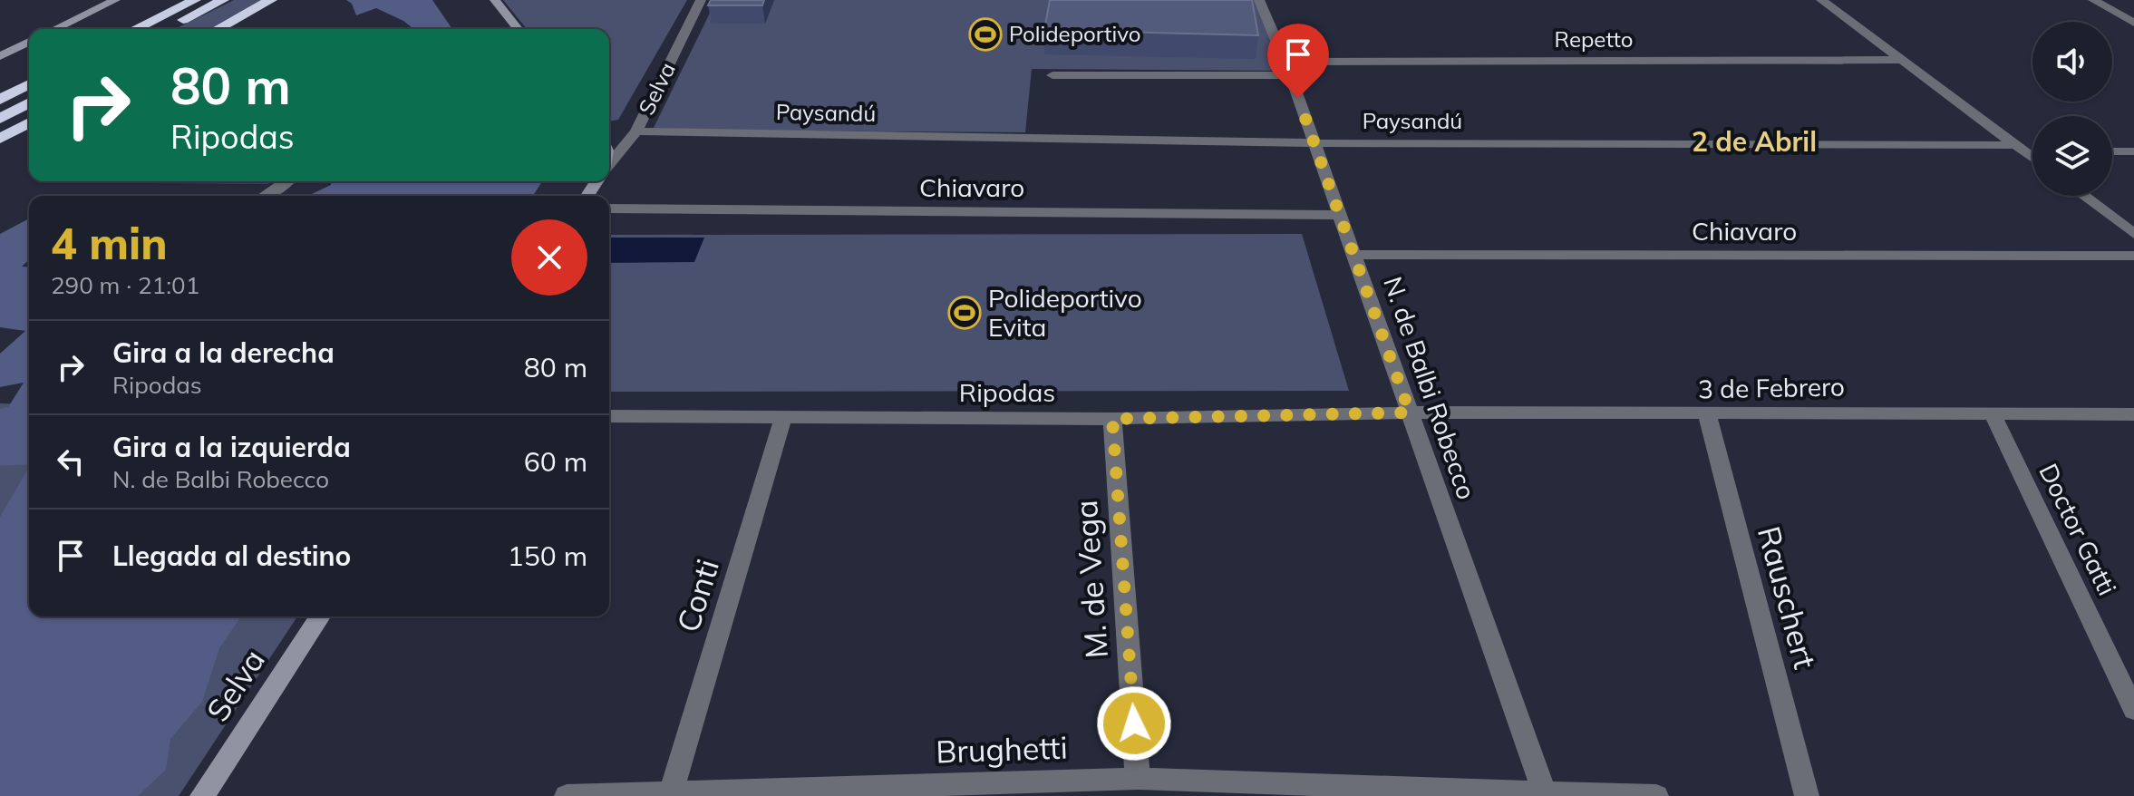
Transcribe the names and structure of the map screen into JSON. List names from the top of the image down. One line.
{"streets":{"street":["Repetto","Selva","Paysandú","Chiavaro","N. de Balbi Robecco","3 de Febrero","Ripodas","Doctor Gatti","M. de Vega","Conti","Rauschert","Brughetti"]},"crossings":[["Repetto","N. de Balbi Robecco"],["Selva","Paysandú"],["Paysandú","N. de Balbi Robecco"],["Chiavaro","N. de Balbi Robecco"],["N. de Balbi Robecco","3 de Febrero"],["N. de Balbi Robecco","Ripodas"],["N. de Balbi Robecco","Brughetti"],["3 de Febrero","Ripodas"],["3 de Febrero","Doctor Gatti"],["3 de Febrero","Rauschert"],["Ripodas","M. de Vega"],["Ripodas","Conti"],["M. de Vega","Brughetti"],["Conti","Brughetti"]],"districts":["2 de Abril"],"places":{"sports":["Polideportivo","Polideportivo Evita"]},"page":{"turn":["80 m","Ripodas"],"heading":["4 min","290 m · 21:01"],"list":[{"name":"Gira a la derecha","note":"Ripodas","value":"80 m"},{"name":"Gira a la izquierda","note":"N. de Balbi Robecco","value":"60 m"},{"name":"Llegada al destino","value":"150 m"}]}}
